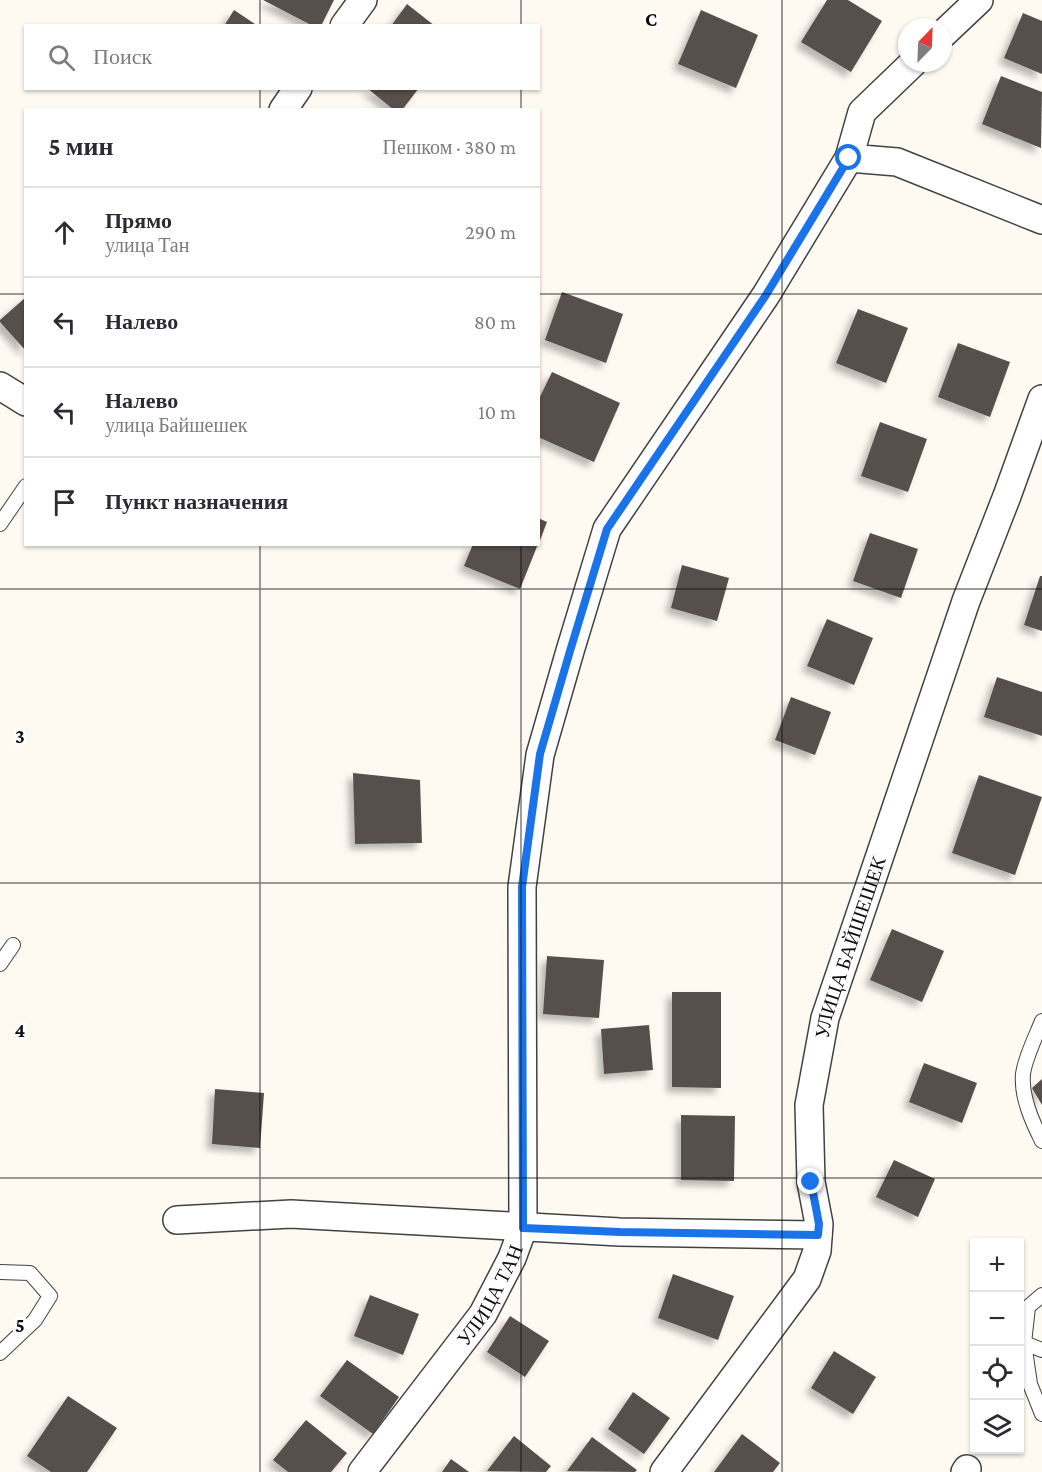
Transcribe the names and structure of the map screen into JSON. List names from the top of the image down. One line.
{"streets":{"street":["УЛИЦА БАЙШЕШЕК","УЛИЦА ТАН"]},"north":"top right","page":{"search":"Поиск","heading":["5 мин","Пешком · 380 m"],"list":[["Прямо","улица Тан","290 m"],["Налево","80 m"],["Налево","улица Байшешек","10 m"],"Пункт назначения"],"map_buttons":["+","−"]},"grid":{"columns":["C"],"rows":["3","4","5"]}}
